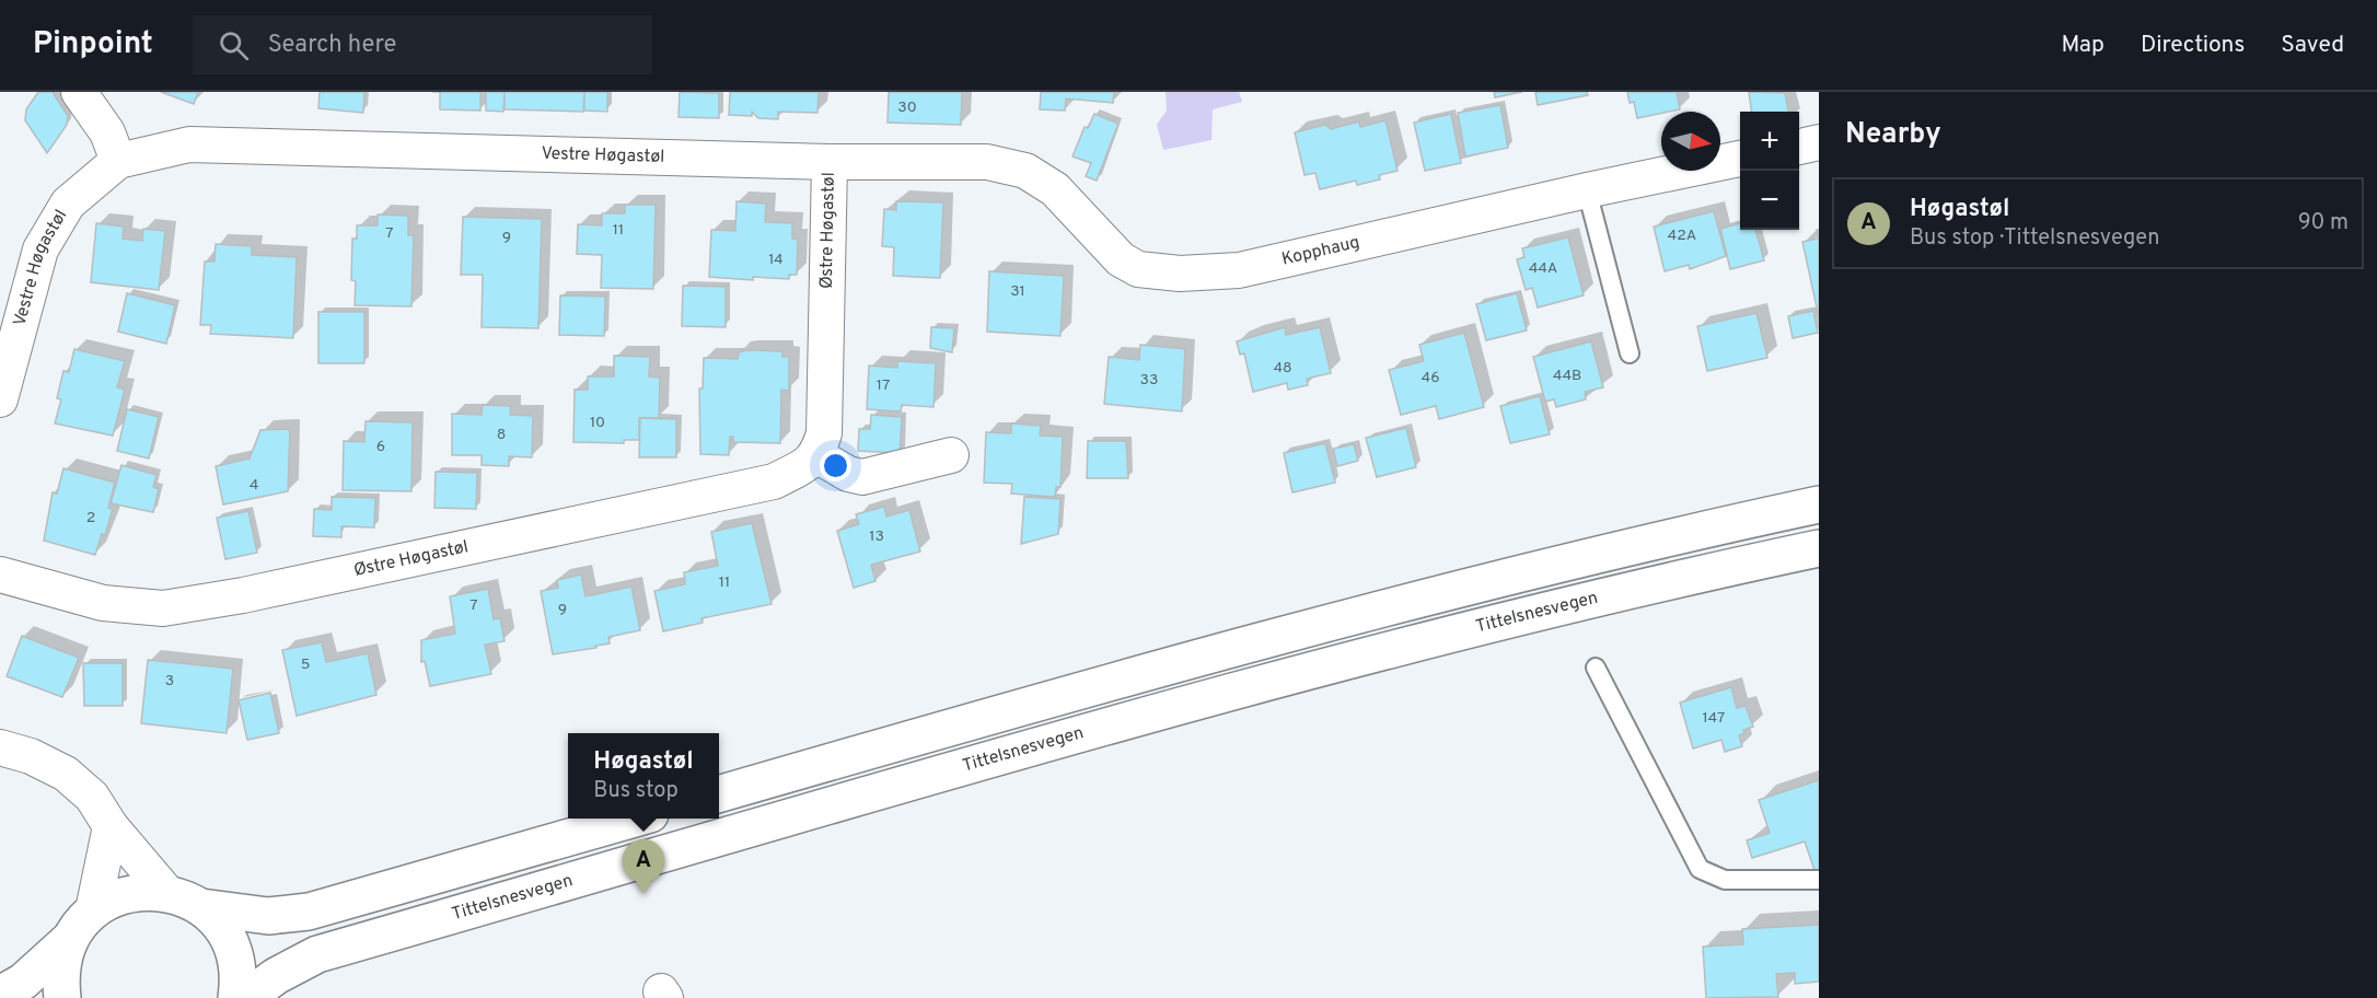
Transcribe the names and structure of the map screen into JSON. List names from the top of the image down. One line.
{"streets":{"main road":["Tittelsnesvegen"],"street":["Vestre Høgastøl","Østre Høgastøl","Kopphaug"]},"crossings":[["Vestre Høgastøl","Østre Høgastøl"],["Vestre Høgastøl","Kopphaug"]],"house_numbers":["30","11","7","42A","9","14","44A","31","48","44B","46","33","17","10","8","6","4","2","13","11","7","9","5","3","147"],"north":"right","page":{"header":"Pinpoint","search":"Search here","nav":["Map","Directions","Saved"],"heading":"Nearby","map_buttons":["+","−"],"list":[{"mark":"A","name":"Høgastøl","note":"Bus stop · Tittelsnesvegen","value":"90 m"}],"popup":["Høgastøl","Bus stop"],"pins":"A"}}
